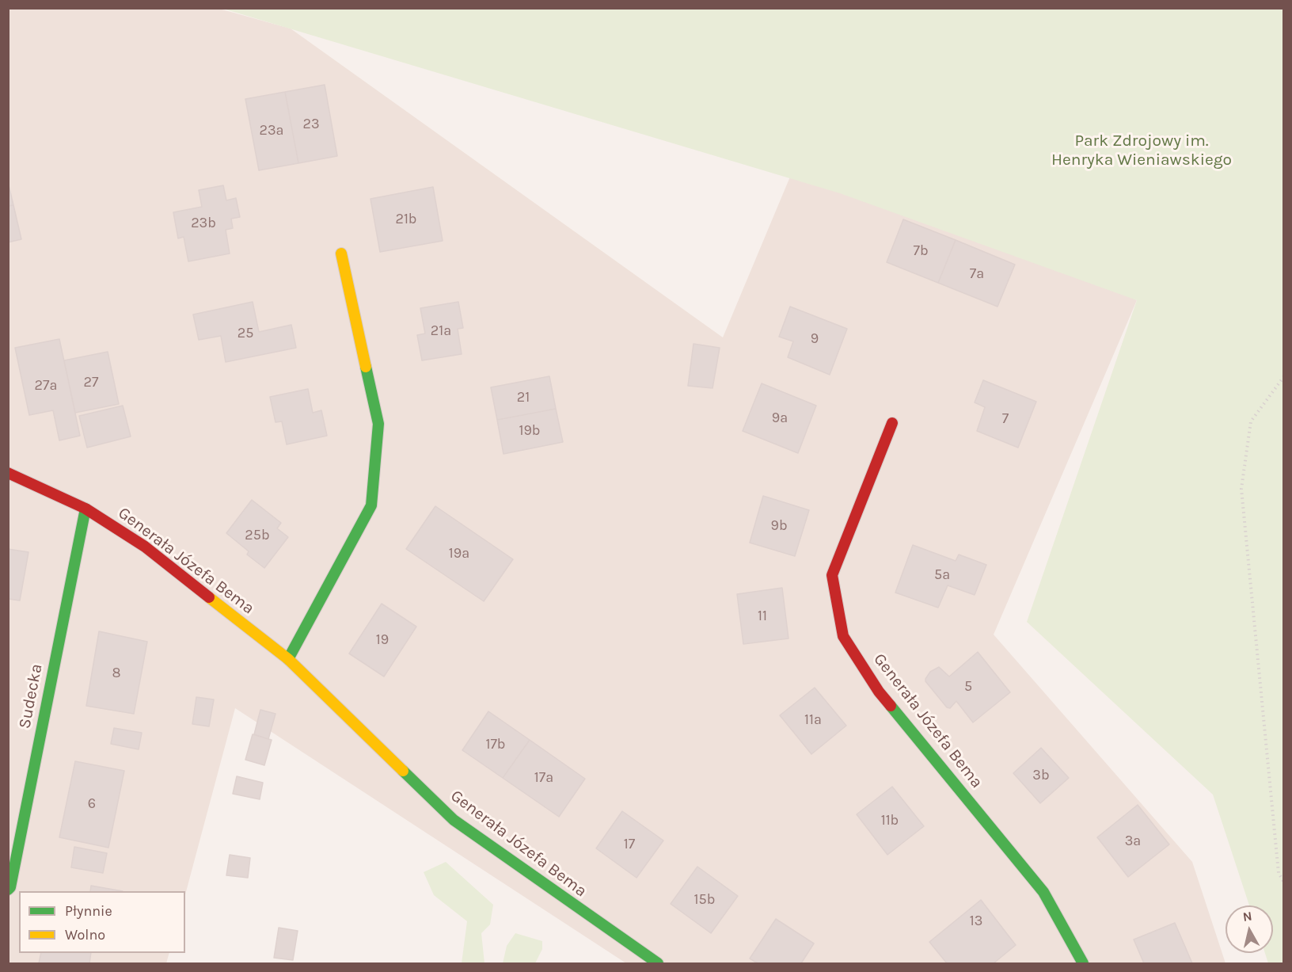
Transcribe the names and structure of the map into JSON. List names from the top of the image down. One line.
{"streets":{"street":["Generała Józefa Bema","Sudecka"]},"crossings":[["Generała Józefa Bema","Sudecka"]],"parks":["Park Zdrojowy im. Henryka Wieniawskiego"],"house_numbers":["23","23a","21b","23b","7b","7a","21a","25","9","27","27a","21","9a","7","19b","9b","25b","19a","5a","11","19","8","5","11a","17b","3b","17a","6","11b","3a","17","15b","13"],"legend":["Płynnie","Wolno"],"north":"top"}
